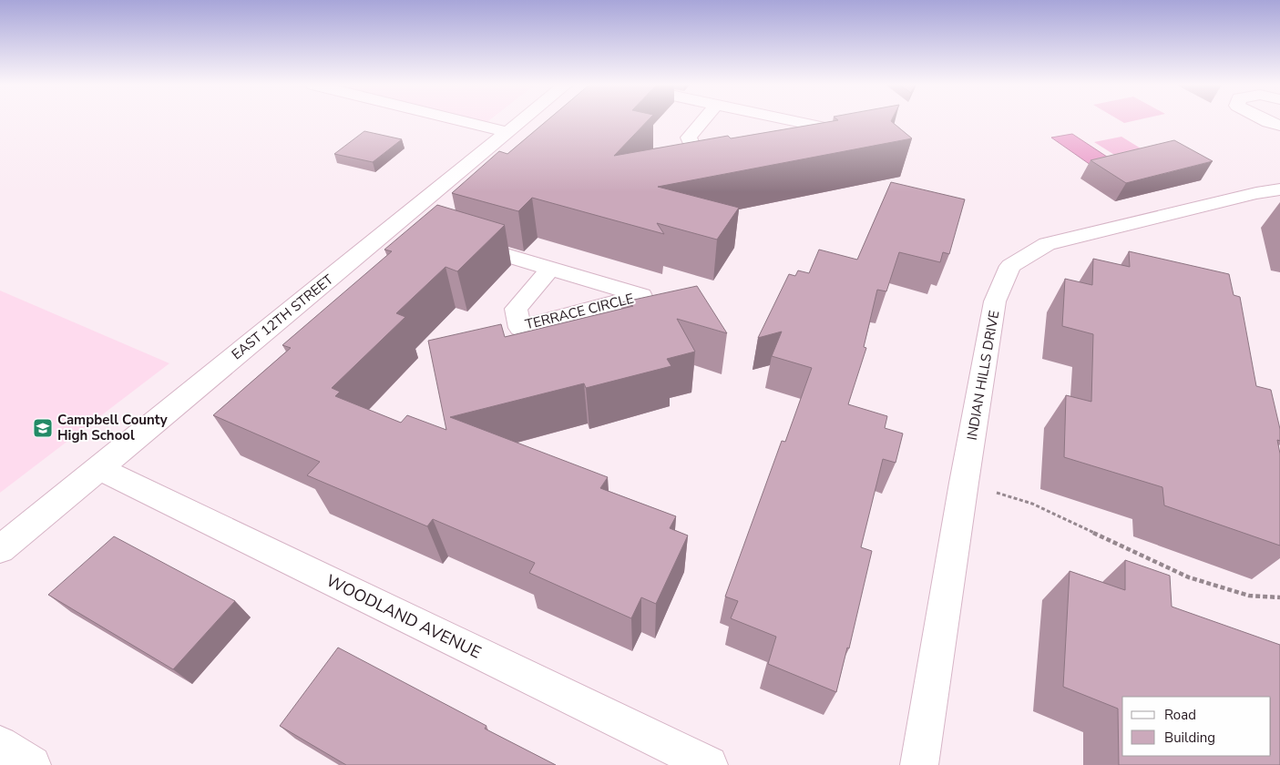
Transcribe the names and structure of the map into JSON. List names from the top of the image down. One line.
{"streets":{"street":["TERRACE CIRCLE","EAST 12TH STREET","INDIAN HILLS DRIVE","WOODLAND AVENUE"]},"crossings":[["EAST 12TH STREET","WOODLAND AVENUE"]],"places":{"school or university":["Campbell County High School"]},"legend":["Road","Building"]}
